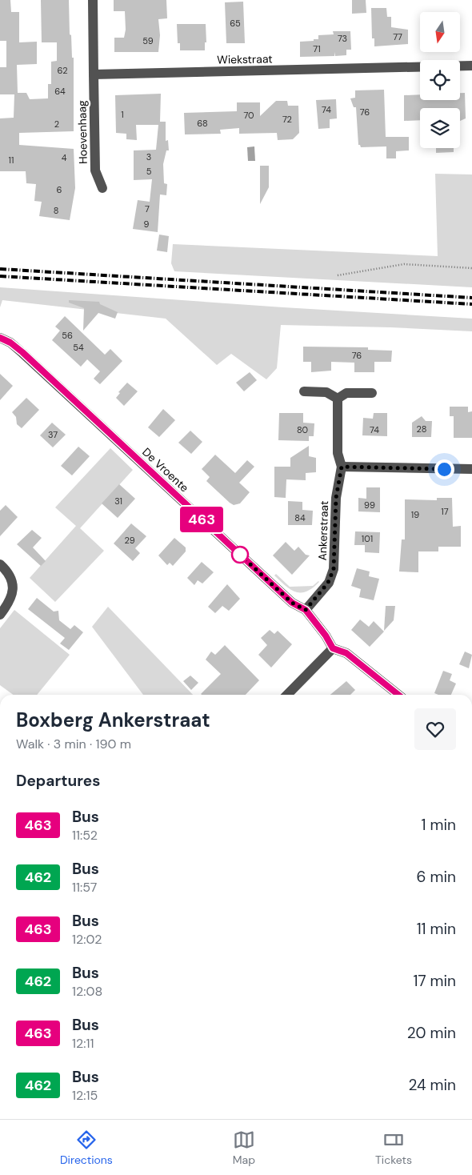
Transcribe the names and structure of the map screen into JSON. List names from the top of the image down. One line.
{"streets":{"street":["Wiekstraat","Hoevenhaag","De Vroente","Ankerstraat"]},"crossings":[["Wiekstraat","Hoevenhaag"],["De Vroente","Ankerstraat"]],"lines":["bus line 463"],"house_numbers":["65","77","73","59","71","62","64","74","76","1","70","72","68","2","3","4","11","5","6","7","8","9","56","54","76","28","80","74","37","31","99","17","19","84","101","29"],"north":"bottom","page":{"on_map":"463","heading":[["Boxberg Ankerstraat","Walk · 3 min · 190 m"],"Departures"],"list":[{"mark":"463","name":"Bus","note":"11:52","value":"1 min"},{"mark":"462","name":"Bus","note":"11:57","value":"6 min"},{"mark":"463","name":"Bus","note":"12:02","value":"11 min"},{"mark":"462","name":"Bus","note":"12:08","value":"17 min"},{"mark":"463","name":"Bus","note":"12:11","value":"20 min"},{"mark":"462","name":"Bus","note":"12:15","value":"24 min"}],"tabs":["Directions","Map","Tickets"]}}
